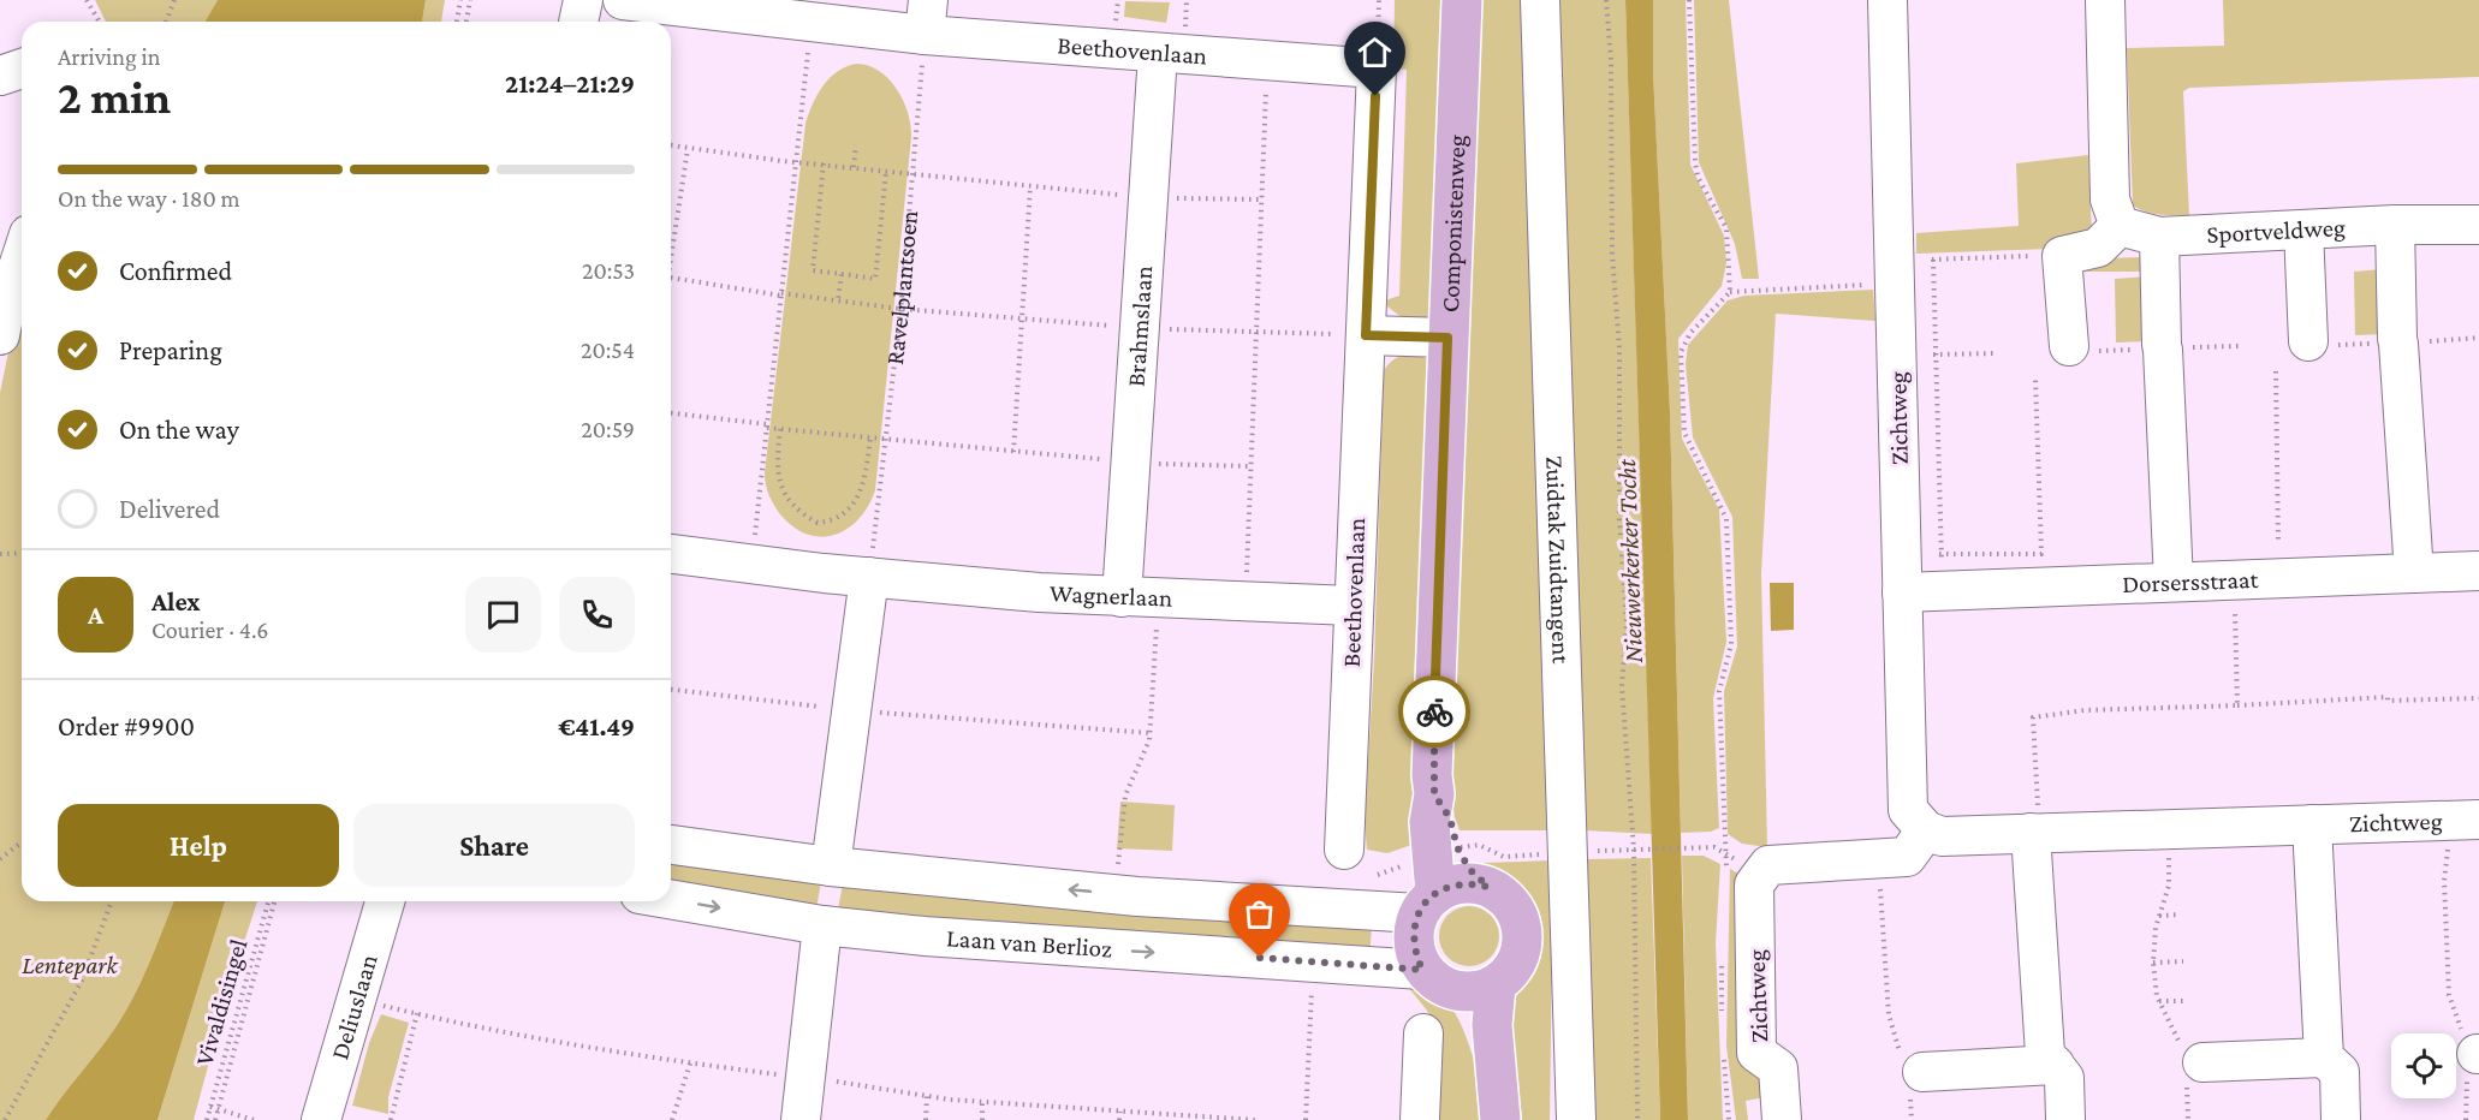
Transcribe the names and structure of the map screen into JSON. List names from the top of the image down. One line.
{"streets":{"main road":["Componistenweg"],"street":["Beethovenlaan","Sportveldweg","Brahmslaan","Zichtweg","Zuidtak Zuidtangent","Dorsersstraat","Wagnerlaan","Laan van Berlioz","Deliuslaan"],"path":["Ravelplantsoen","Vivaldisingel"]},"crossings":[["Beethovenlaan","Ravelplantsoen"],["Beethovenlaan","Brahmslaan"],["Beethovenlaan","Wagnerlaan"],["Componistenweg","Laan van Berlioz"],["Ravelplantsoen","Wagnerlaan"],["Brahmslaan","Wagnerlaan"],["Zichtweg","Dorsersstraat"]],"water":["Nieuwerkerker Tocht"],"parks":["Lentepark"],"page":{"heading":["2 min","Arriving in","21:24–21:29"],"panel":["Alex","Courier · 4.6","Order #9900","€41.49"],"bar":"On the way · 180 m","list":[["Confirmed","20:53"],["Preparing","20:54"],["On the way","20:59"],"Delivered"],"round":"A","buttons":["Help","Share"]}}
